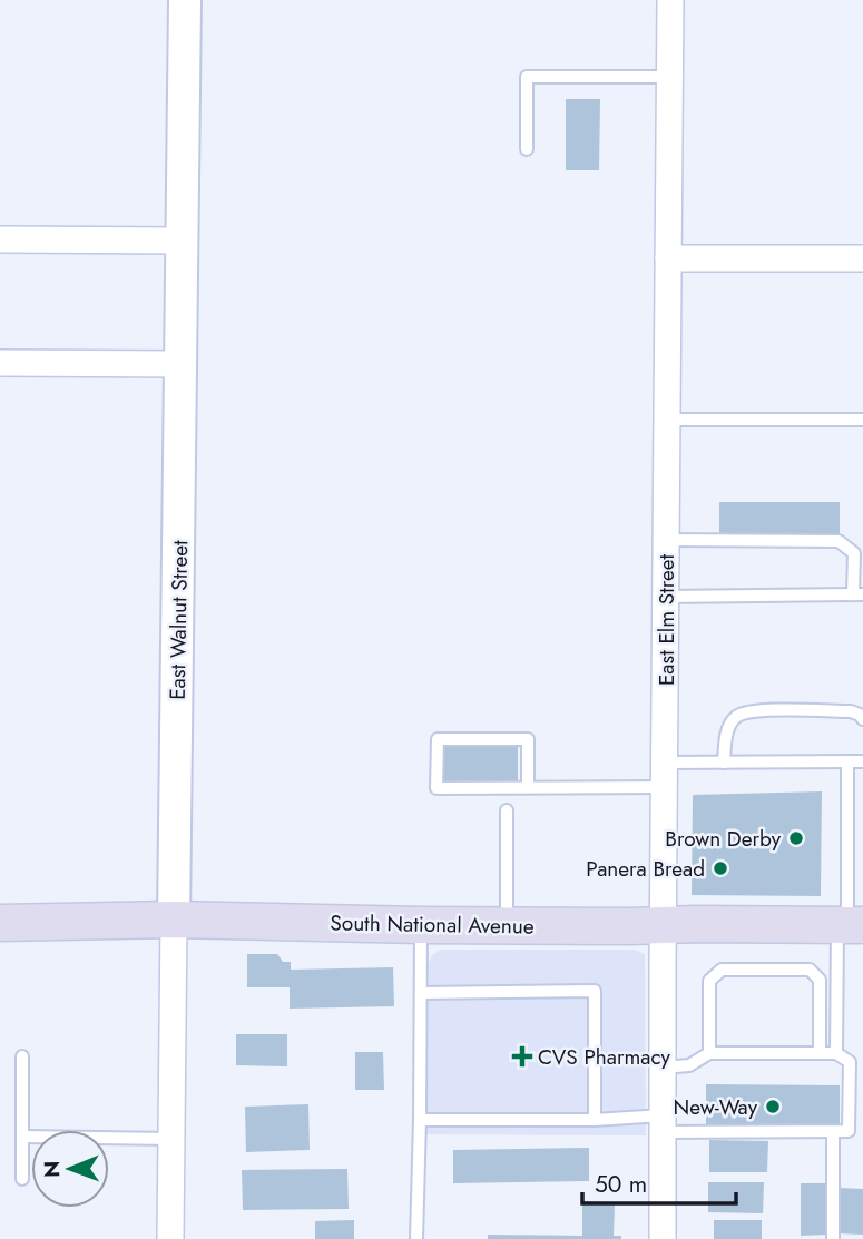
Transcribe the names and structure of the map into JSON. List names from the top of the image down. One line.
{"streets":{"main road":["South National Avenue"],"street":["East Walnut Street","East Elm Street"]},"crossings":[["East Walnut Street","South National Avenue"],["East Elm Street","South National Avenue"]],"places":{"other":["Brown Derby","Panera Bread","New-Way"],"health":["CVS Pharmacy"]},"scale_bar":"50 m","north":"left"}
